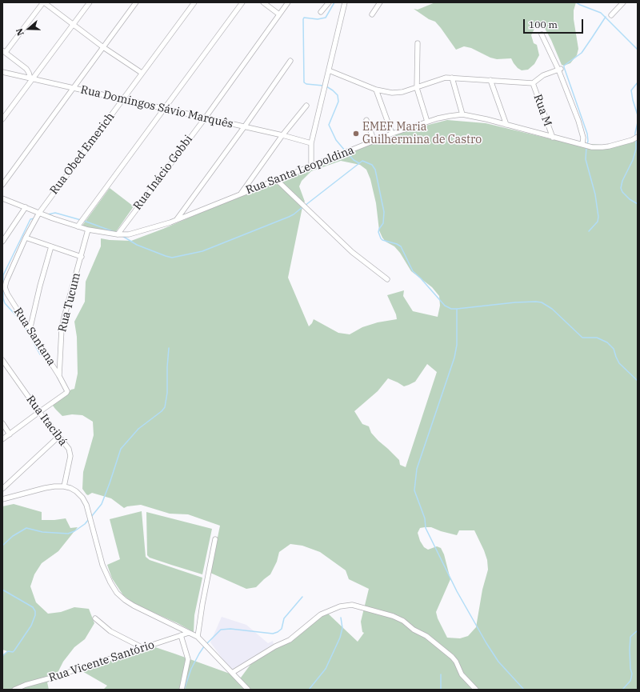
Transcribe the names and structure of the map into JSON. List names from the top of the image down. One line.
{"streets":{"street":["Rua Domingos Sávio Marquês","Rua M","Rua Obed Emerich","Rua Santa Leopoldina","Rua Inácio Gobbi","Rua Tucum","Rua Santana","Rua Itacibá","Rua Vicente Santório"]},"crossings":[["Rua Domingos Sávio Marquês","Rua Obed Emerich"],["Rua Domingos Sávio Marquês","Rua Inácio Gobbi"],["Rua M","Rua Santa Leopoldina"],["Rua Obed Emerich","Rua Santa Leopoldina"],["Rua Obed Emerich","Rua Santana"],["Rua Santa Leopoldina","Rua Inácio Gobbi"],["Rua Santa Leopoldina","Rua Tucum"],["Rua Santa Leopoldina","Rua Santana"],["Rua Tucum","Rua Santana"],["Rua Santana","Rua Itacibá"]],"places":["EMEF Maria Guilhermina de Castro"],"scale_bar":"100 m","north":"left"}
